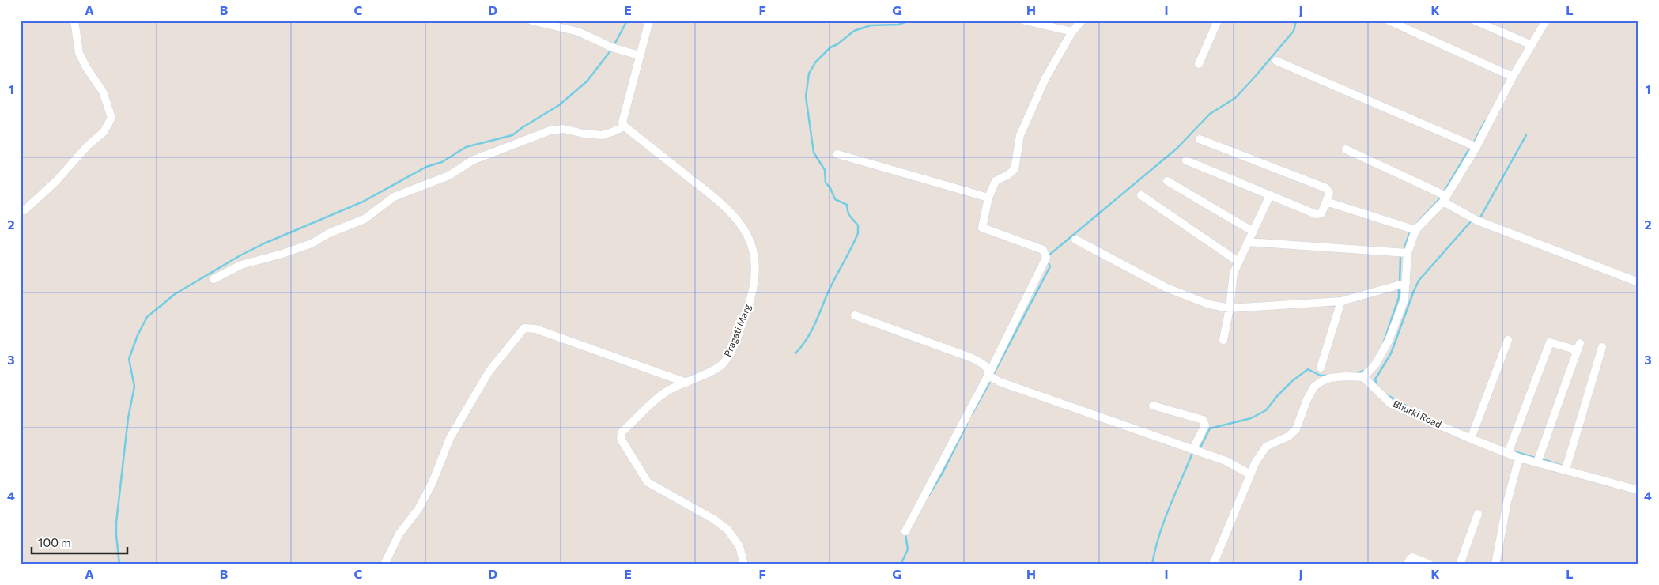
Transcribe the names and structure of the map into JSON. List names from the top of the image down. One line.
{"streets":{"street":["Pragati Marg","Bhurki Road"]},"scale_bar":"100 m","grid":{"columns":["A","B","C","D","E","F","G","H","I","J","K","L"],"rows":["1","2","3","4"]}}
